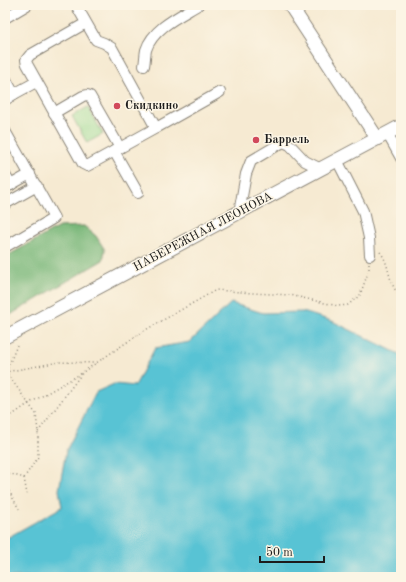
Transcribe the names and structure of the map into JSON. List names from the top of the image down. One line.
{"streets":{"main road":["НАБЕРЕЖНАЯ ЛЕОНОВА"]},"places":["Скидкино","Баррель"],"scale_bar":"50 m"}
